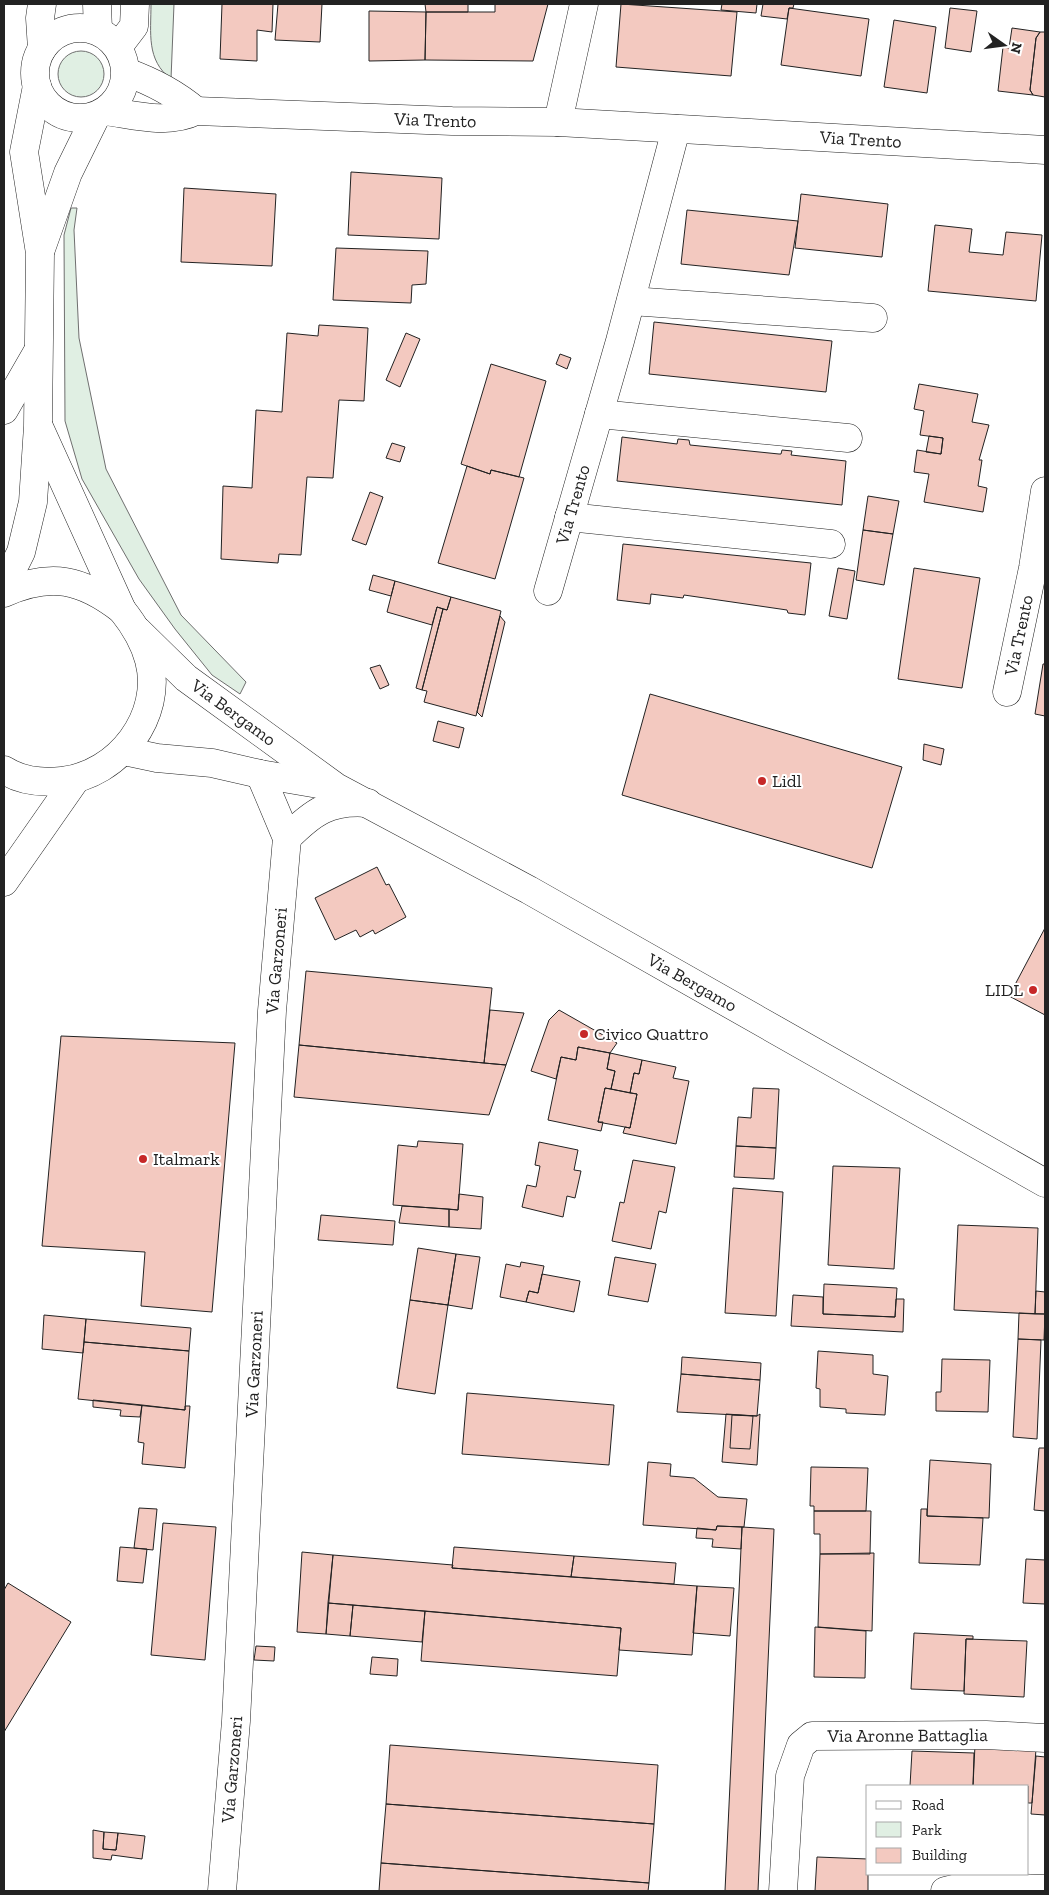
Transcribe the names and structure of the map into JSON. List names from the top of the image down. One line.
{"streets":{"street":["Via Trento","Via Bergamo","Via Garzoneri","Via Aronne Battaglia"]},"crossings":[["Via Bergamo","Via Garzoneri"]],"places":["Lidl","LIDL","Civico Quattro","Italmark"],"legend":["Road","Park","Building"],"north":"right"}
